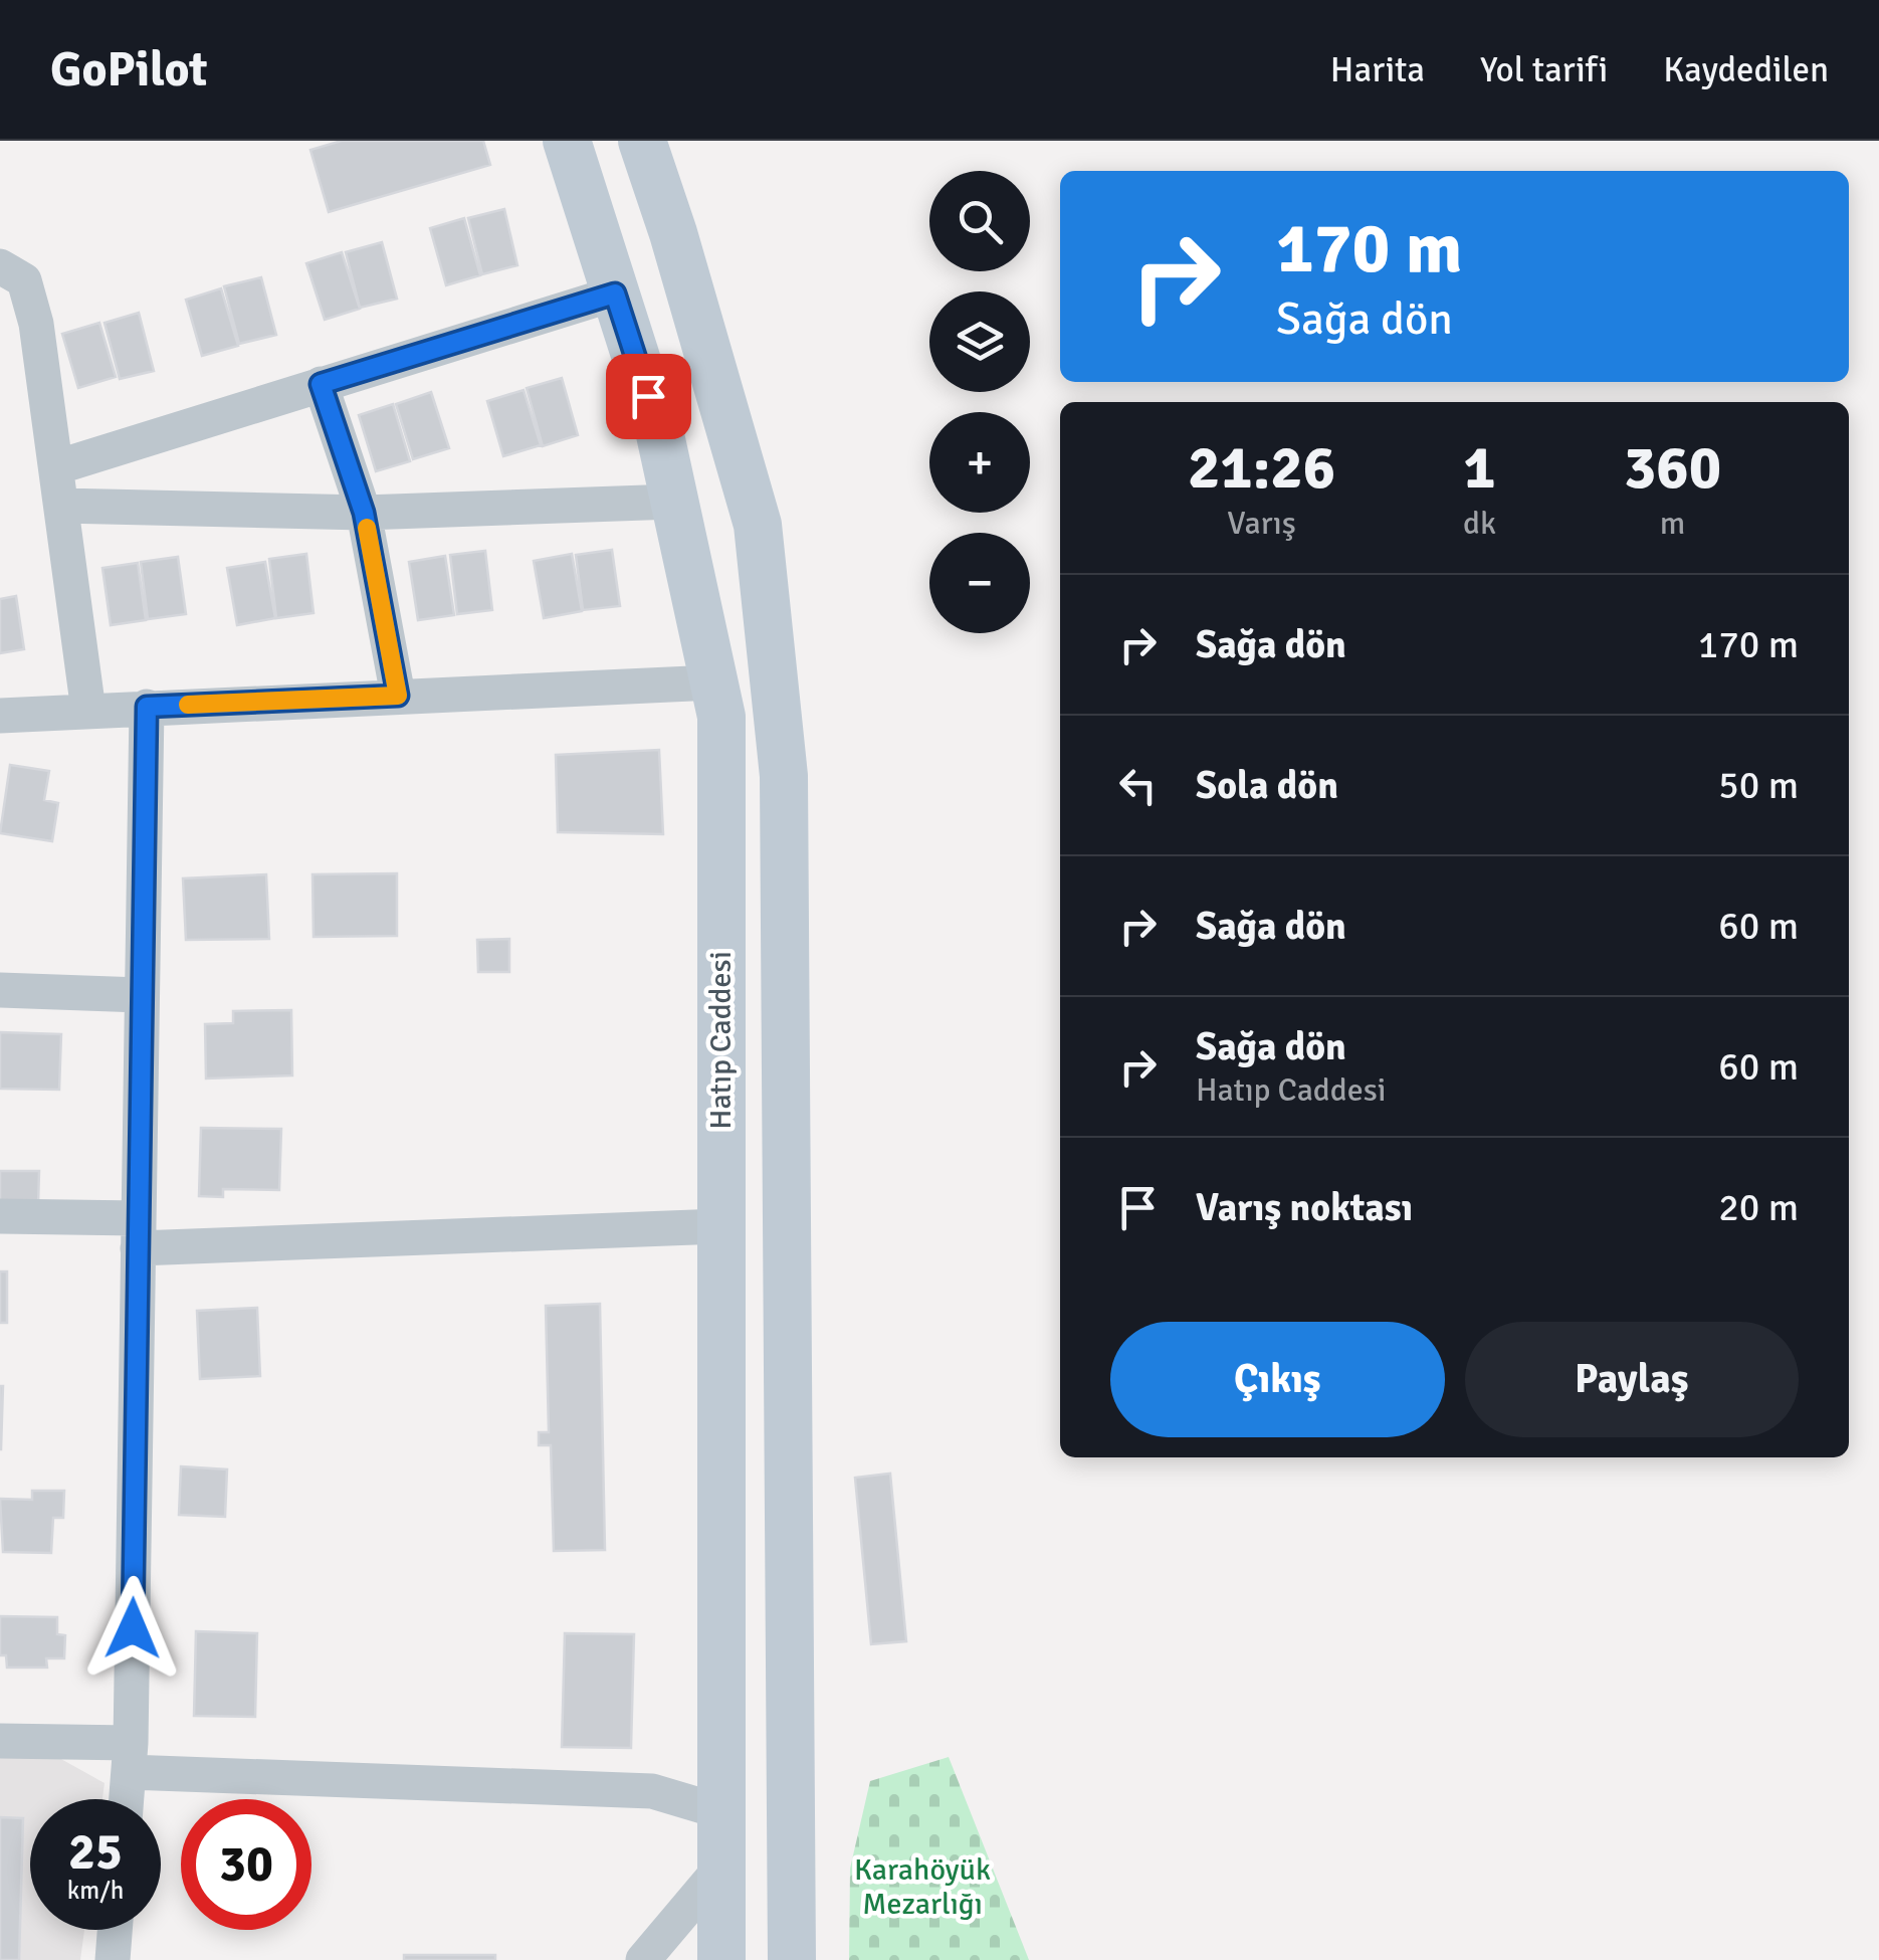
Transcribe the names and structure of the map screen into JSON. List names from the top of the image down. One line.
{"streets":{"main road":["Hatıp Caddesi"]},"parks":["Karahöyük Mezarlığı"],"page":{"header":"GoPilot","nav":["Harita","Yol tarifi","Kaydedilen"],"map_buttons":["+","−"],"turn":["170 m","Sağa dön"],"eta":["21:26","Varış","1","dk","360","m"],"list":[{"name":"Sağa dön","value":"170 m"},{"name":"Sola dön","value":"50 m"},{"name":"Sağa dön","value":"60 m"},{"name":"Sağa dön","note":"Hatıp Caddesi","value":"60 m"},{"name":"Varış noktası","value":"20 m"}],"buttons":["Çıkış","Paylaş"],"speed":"25 km/h","limit":"30"}}
